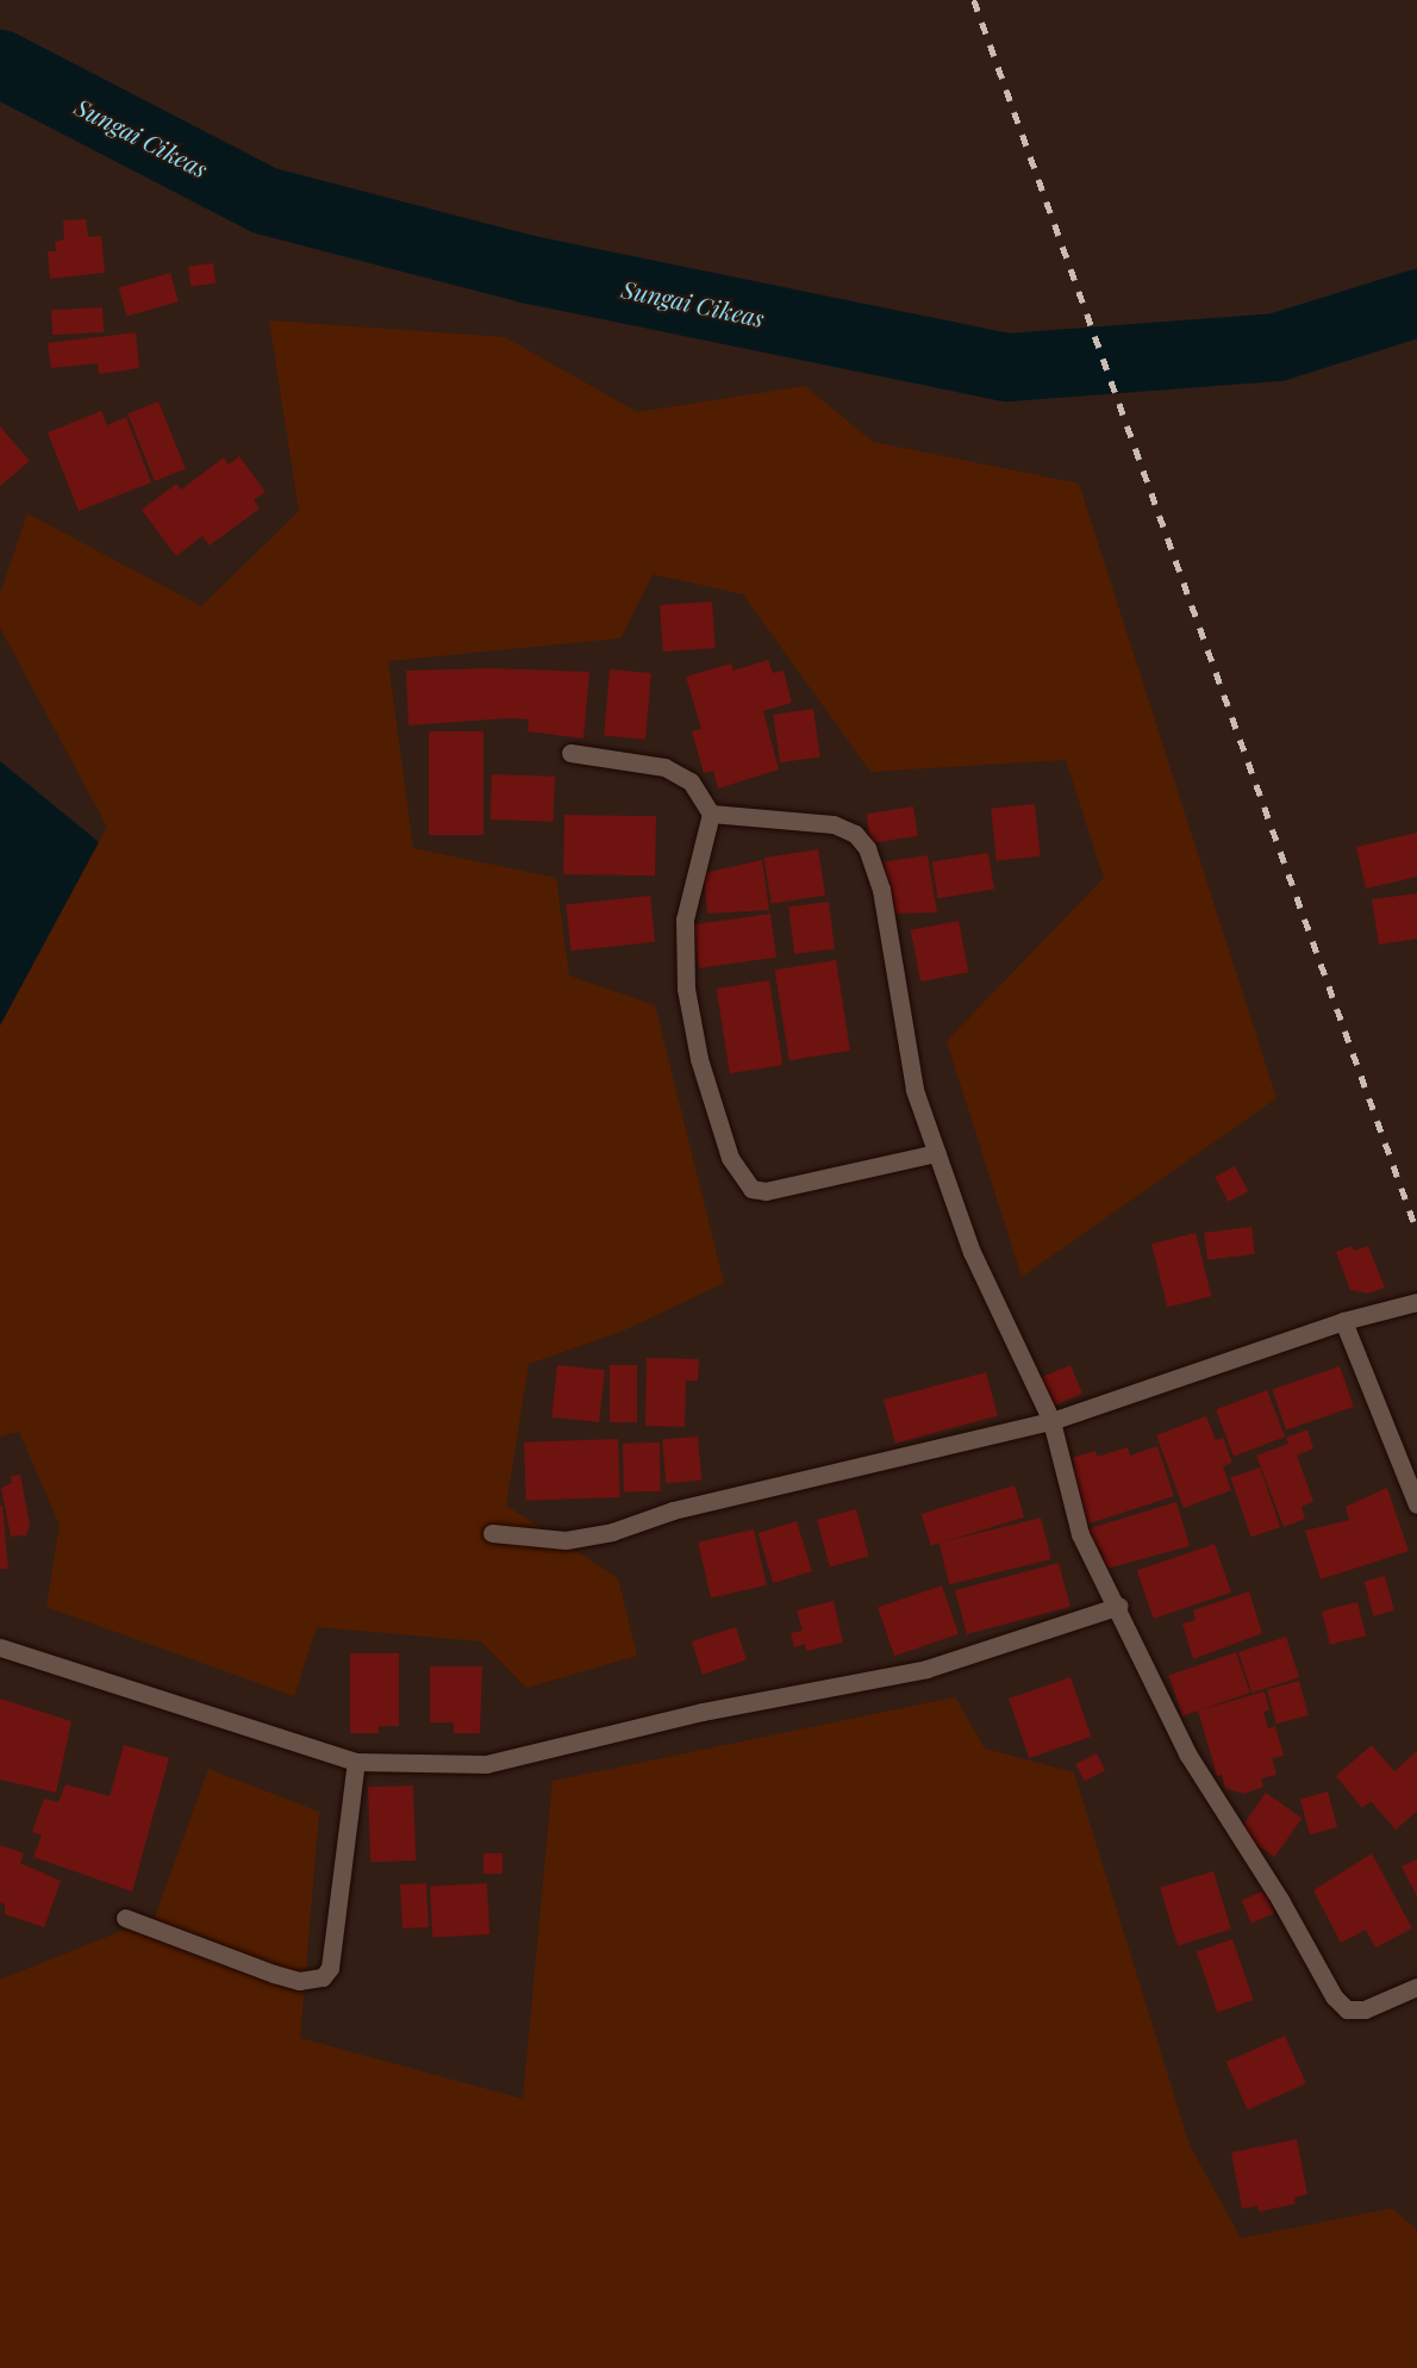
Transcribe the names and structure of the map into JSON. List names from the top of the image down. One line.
{"water":["Sungai Cikeas"]}
